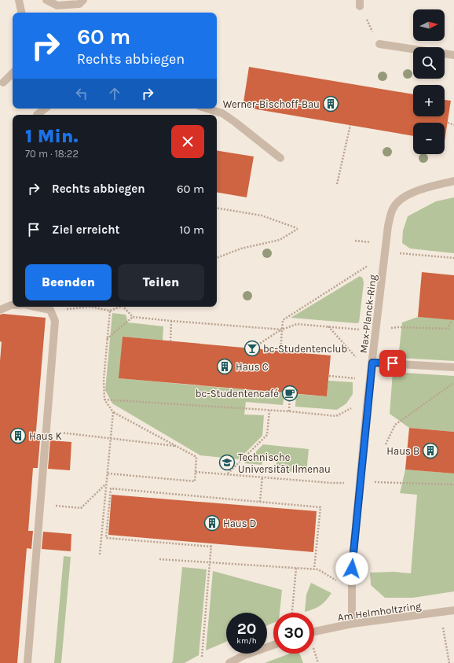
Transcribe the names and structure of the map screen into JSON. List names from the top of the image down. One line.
{"streets":{"street":["Max-Planck-Ring","Am Helmholtzring"]},"crossings":[["Max-Planck-Ring","Am Helmholtzring"]],"places":{"building":["Werner-Bischoff-Bau","Haus C","Haus K","Haus B","Haus D"],"bar":["bc-Studentenclub"],"cafe":["bc-Studentencafé"],"school or university":["Technische Universität Ilmenau"]},"north":"right","page":{"map_buttons":["+","−"],"turn":["60 m","Rechts abbiegen"],"heading":["1 Min.","70 m · 18:22"],"list":[{"name":"Rechts abbiegen","value":"60 m"},{"name":"Ziel erreicht","value":"10 m"}],"buttons":["Beenden","Teilen"],"speed":"20 km/h","limit":"30"}}
